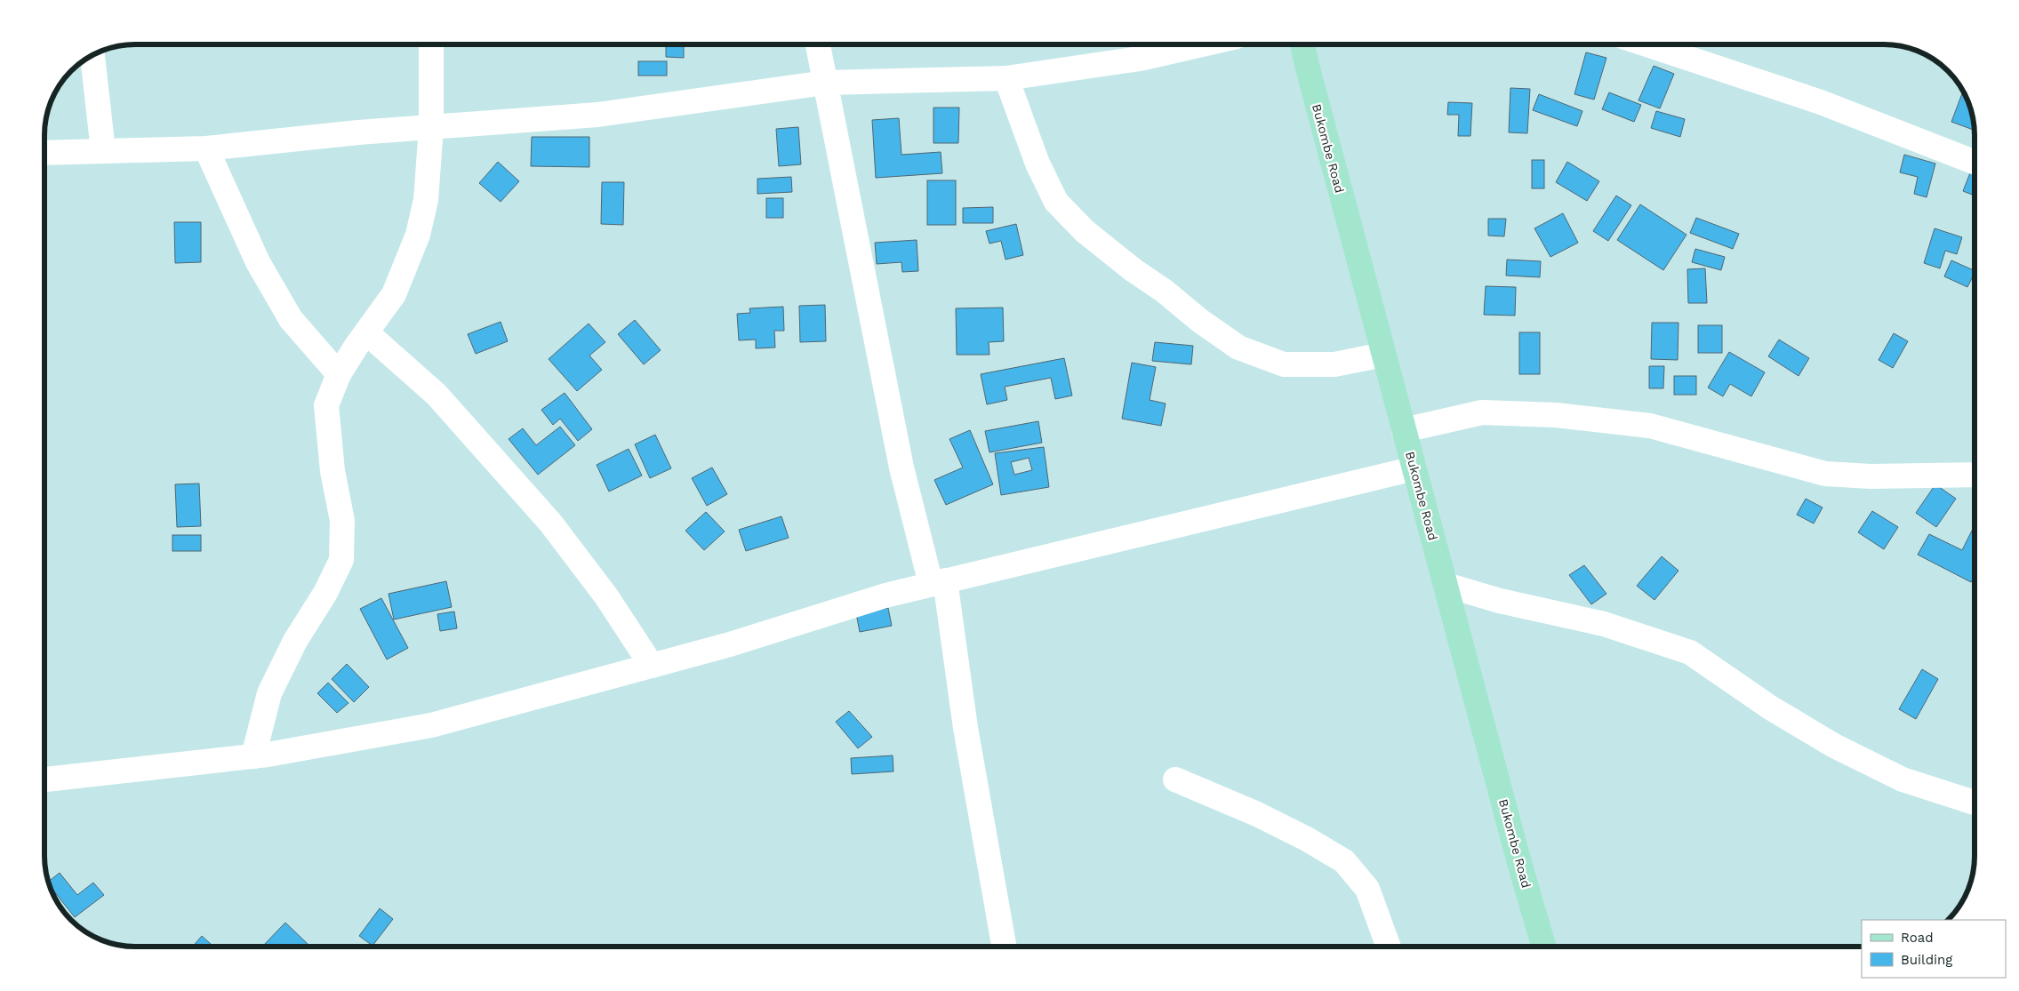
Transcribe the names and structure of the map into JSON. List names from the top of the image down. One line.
{"streets":{"main road":["Bukombe Road"]},"legend":["Road","Building"]}
